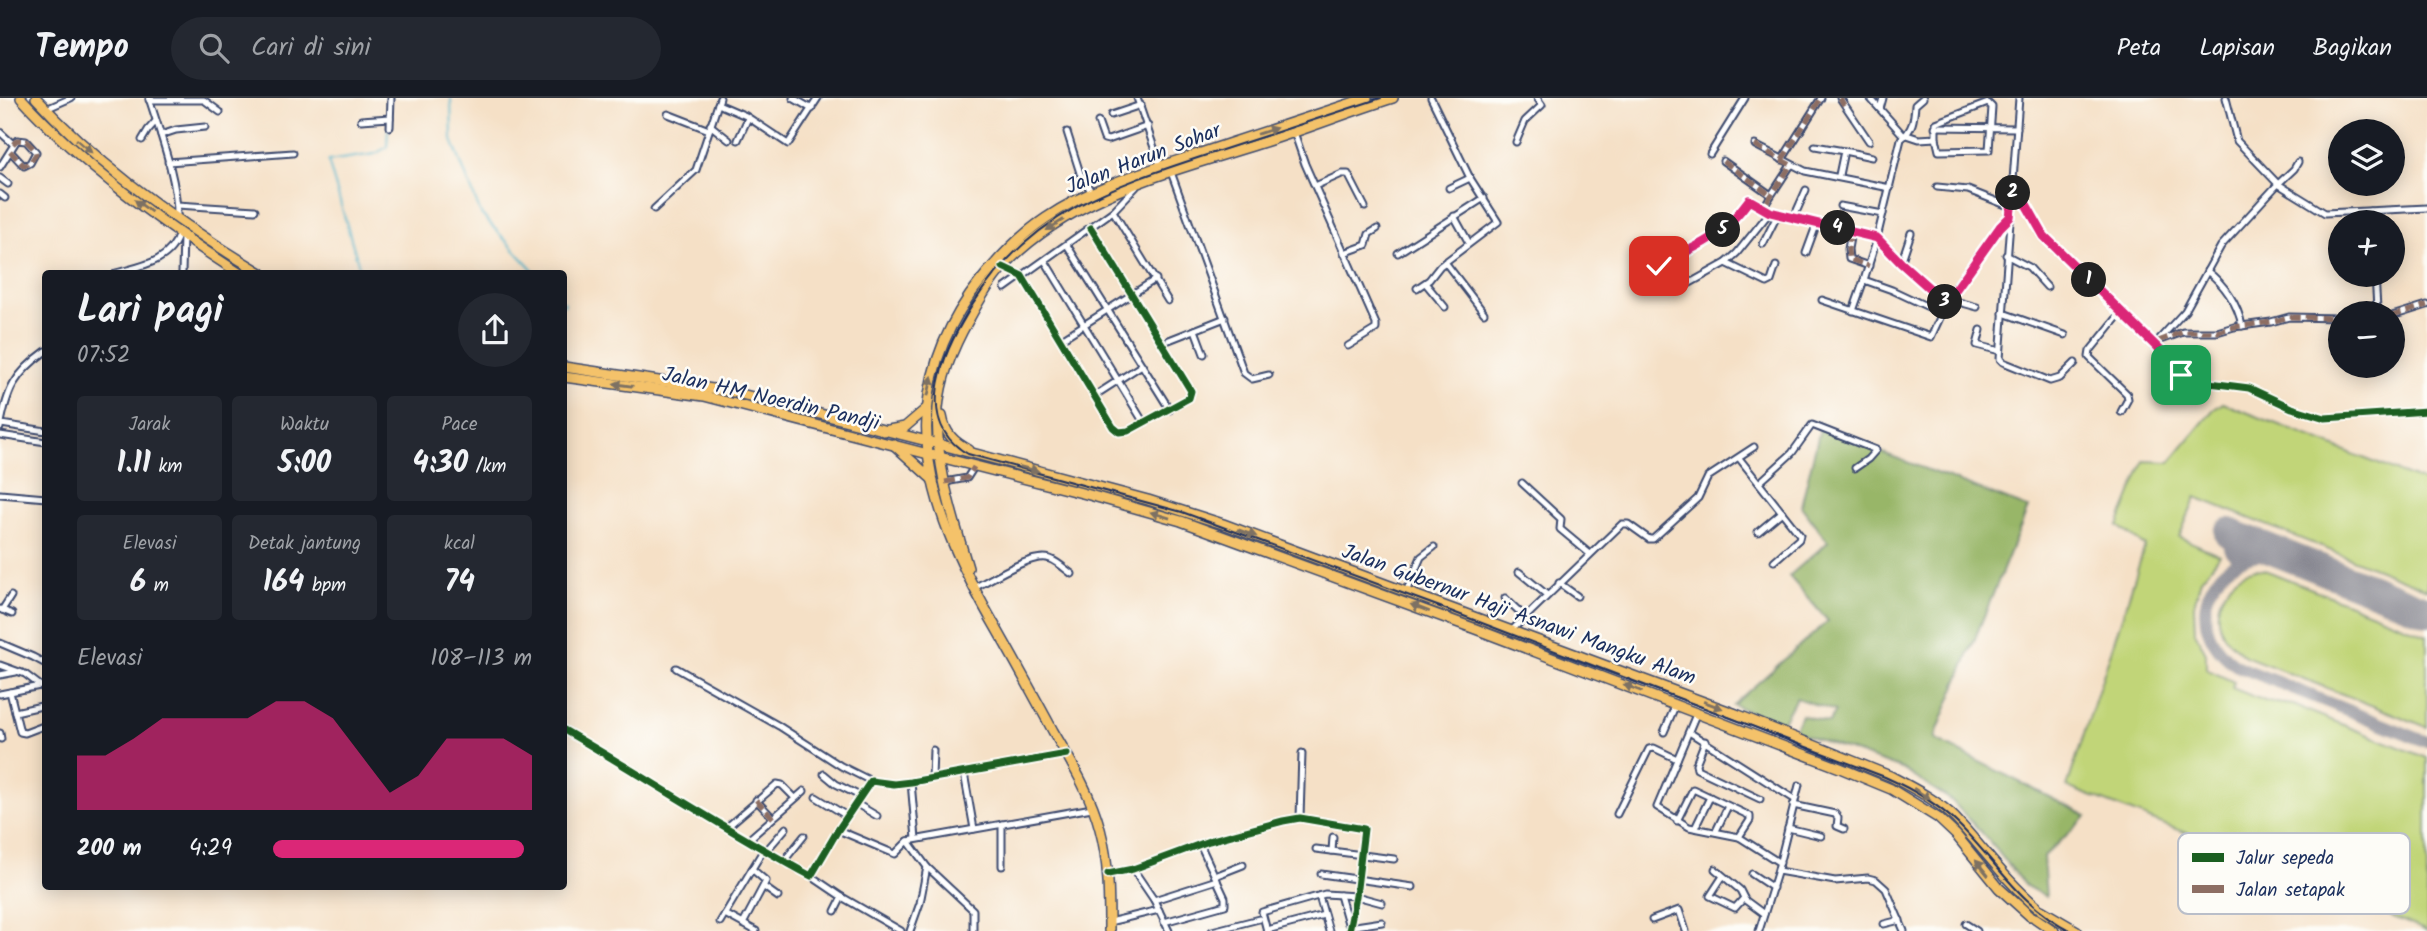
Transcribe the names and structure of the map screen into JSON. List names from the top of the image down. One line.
{"streets":{"main road":["Jalan Harun Sohar","Jalan HM Noerdin Pandji","Jalan Gubernur Haji Asnawi Mangku Alam"]},"crossings":[["Jalan Harun Sohar","Jalan HM Noerdin Pandji"],["Jalan Harun Sohar","Jalan Gubernur Haji Asnawi Mangku Alam"],["Jalan HM Noerdin Pandji","Jalan Gubernur Haji Asnawi Mangku Alam"]],"legend":["Jalur sepeda","Jalan setapak"],"page":{"header":"Tempo","search":"Cari di sini","nav":["Peta","Lapisan","Bagikan"],"map_buttons":["+","−"],"pins":["2","4","5","1","3"],"heading":["Lari pagi","07:52"],"stats":[["Jarak","1.11 km"],["Waktu","5:00"],["Pace","4:30 /km"],["Elevasi","6 m"],["Detak jantung","164 bpm"],["kcal","74"]],"chart":["Elevasi","108–113 m"],"list":[{"name":"200 m","note":"4:29"}]}}
